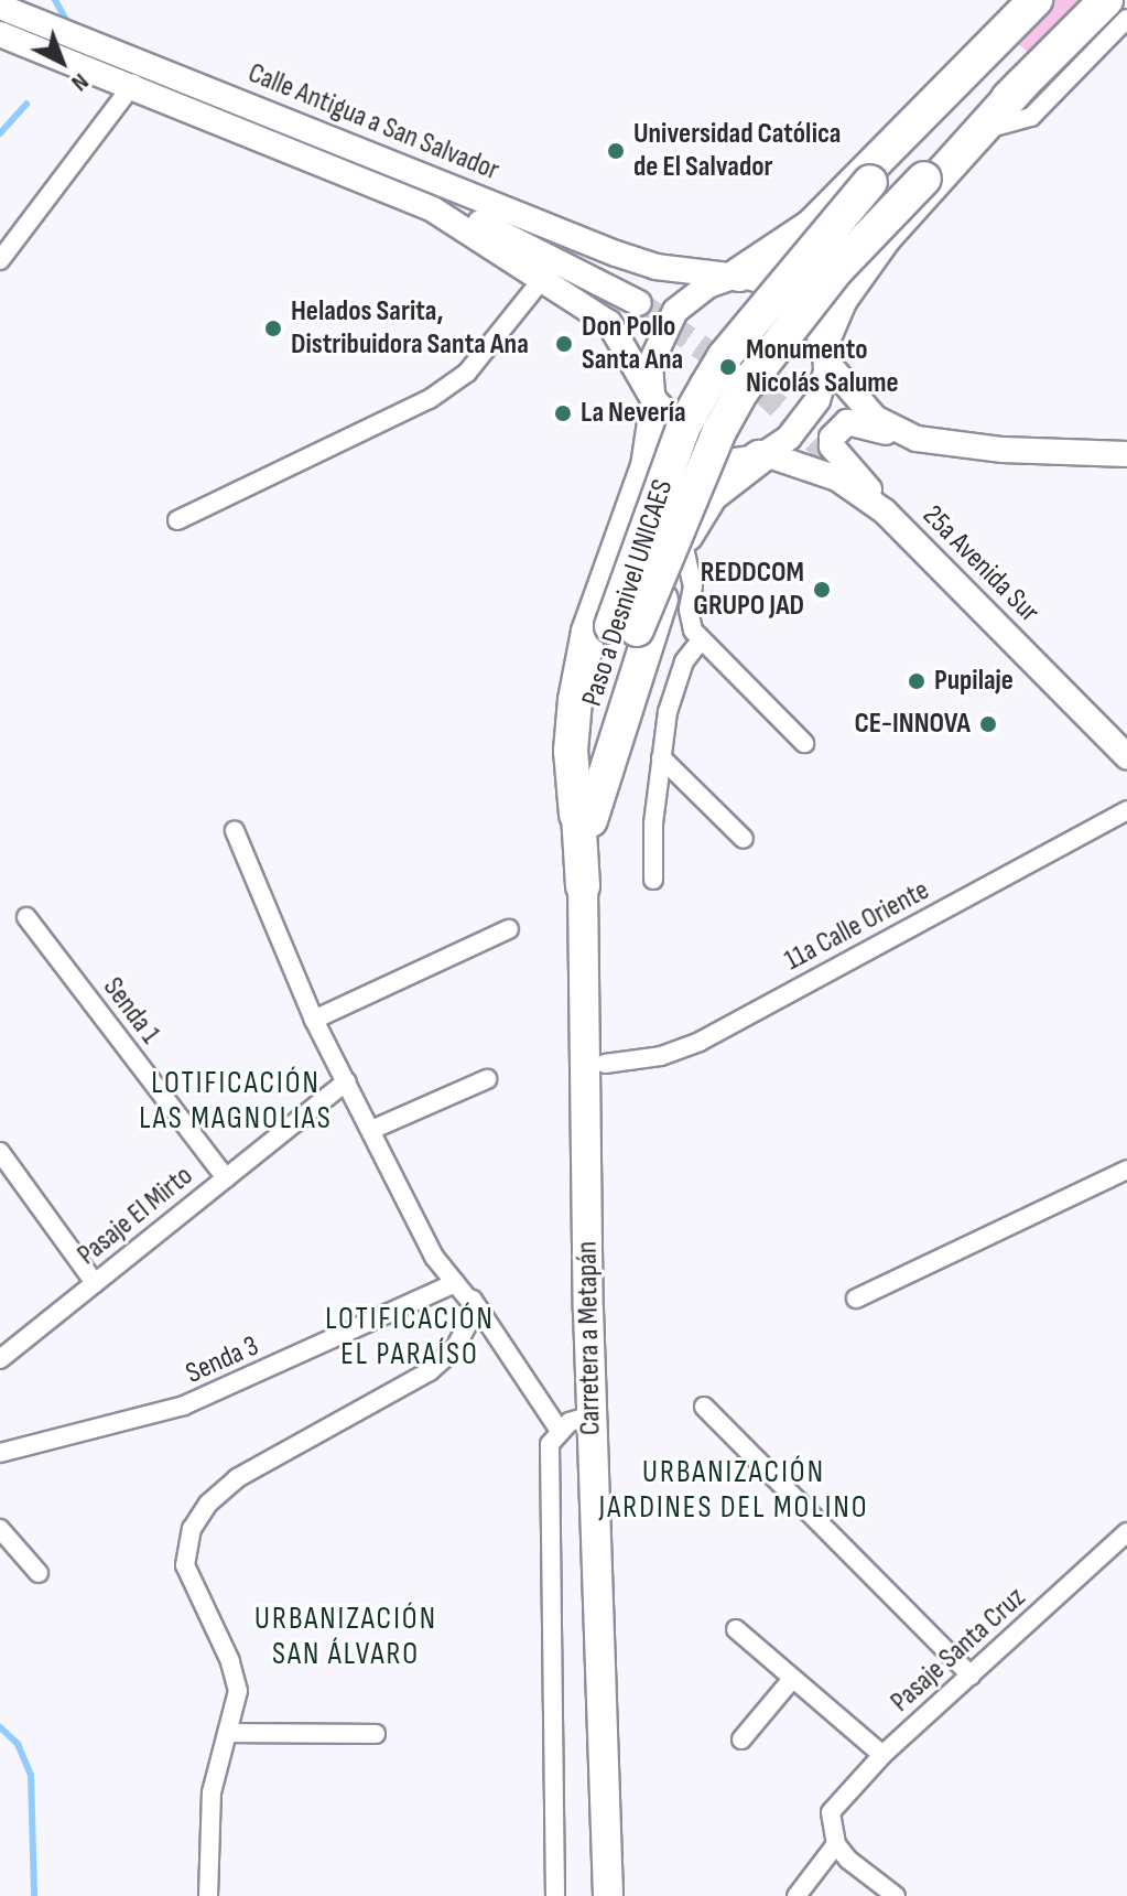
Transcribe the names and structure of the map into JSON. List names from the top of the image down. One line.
{"streets":{"highway":["Paso a Desnivel UNICAES"],"main road":["Calle Antigua a San Salvador","25a Avenida Sur","Carretera a Metapán"],"street":["11a Calle Oriente","Senda 1","Pasaje El Mirto","Senda 3","Pasaje Santa Cruz"]},"crossings":[["Calle Antigua a San Salvador","25a Avenida Sur"],["Paso a Desnivel UNICAES","Carretera a Metapán"],["11a Calle Oriente","Carretera a Metapán"],["Senda 1","Pasaje El Mirto"]],"districts":["LOTIFICACIÓN LAS MAGNOLIAS","LOTIFICACIÓN EL PARAÍSO","URBANIZACIÓN JARDINES DEL MOLINO","URBANIZACIÓN SAN ÁLVARO"],"places":["Universidad Católica de El Salvador","Helados Sarita, Distribuidora Santa Ana","Don Pollo Santa Ana","Monumento Nicolás Salume","La Nevería","REDDCOM GRUPO JAD","Pupilaje","CE-INNOVA"],"north":"bottom right"}
